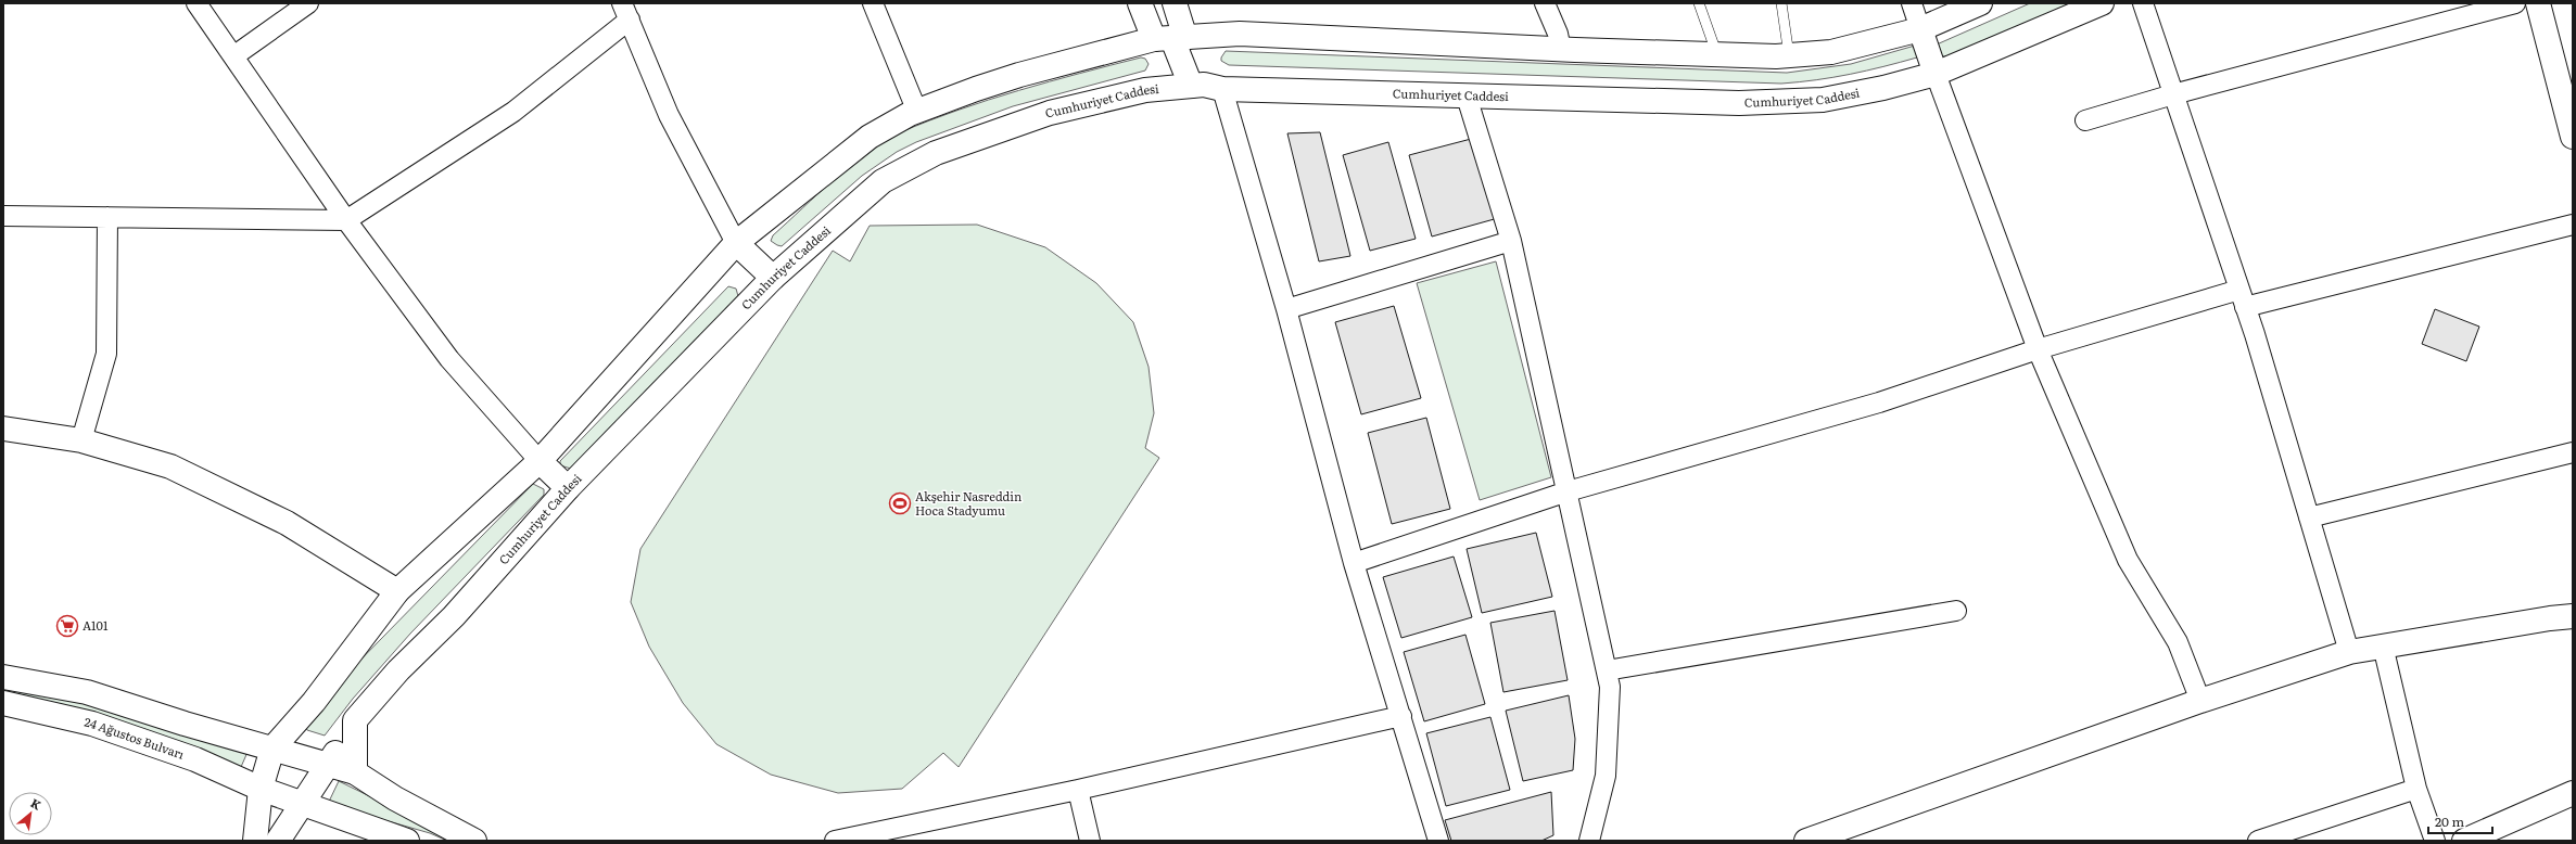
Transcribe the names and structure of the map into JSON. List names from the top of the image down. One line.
{"streets":{"main road":["Cumhuriyet Caddesi","24 Ağustos Bulvarı"]},"crossings":[["Cumhuriyet Caddesi","24 Ağustos Bulvarı"]],"places":{"sports":["Akşehir Nasreddin Hoca Stadyumu"],"supermarket":["A101"]},"scale_bar":"20 m","north":"top right"}
